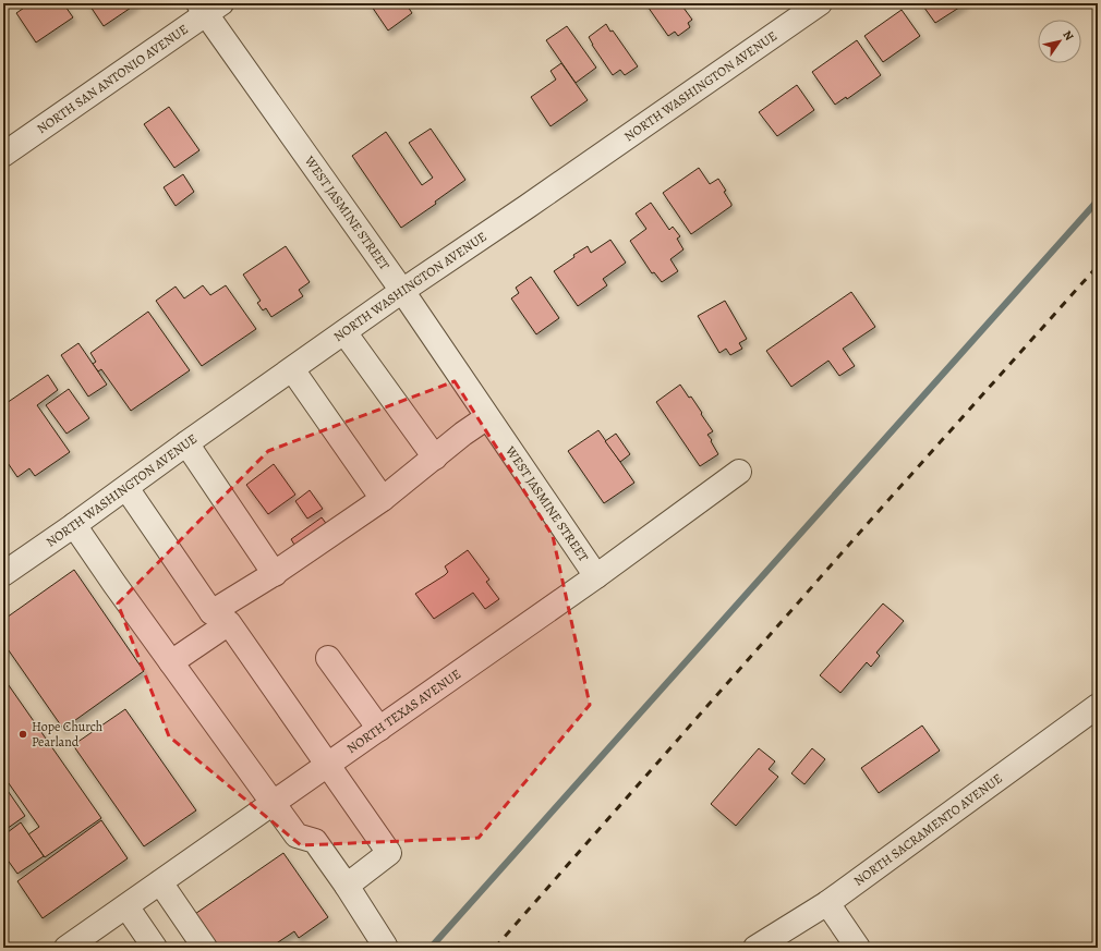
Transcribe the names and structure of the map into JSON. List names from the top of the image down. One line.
{"streets":{"street":["NORTH SAN ANTONIO AVENUE","NORTH WASHINGTON AVENUE","WEST JASMINE STREET","NORTH TEXAS AVENUE","NORTH SACRAMENTO AVENUE"]},"crossings":[["NORTH SAN ANTONIO AVENUE","WEST JASMINE STREET"],["NORTH WASHINGTON AVENUE","WEST JASMINE STREET"],["WEST JASMINE STREET","NORTH TEXAS AVENUE"]],"places":["Hope Church Pearland"],"north":"top right"}
